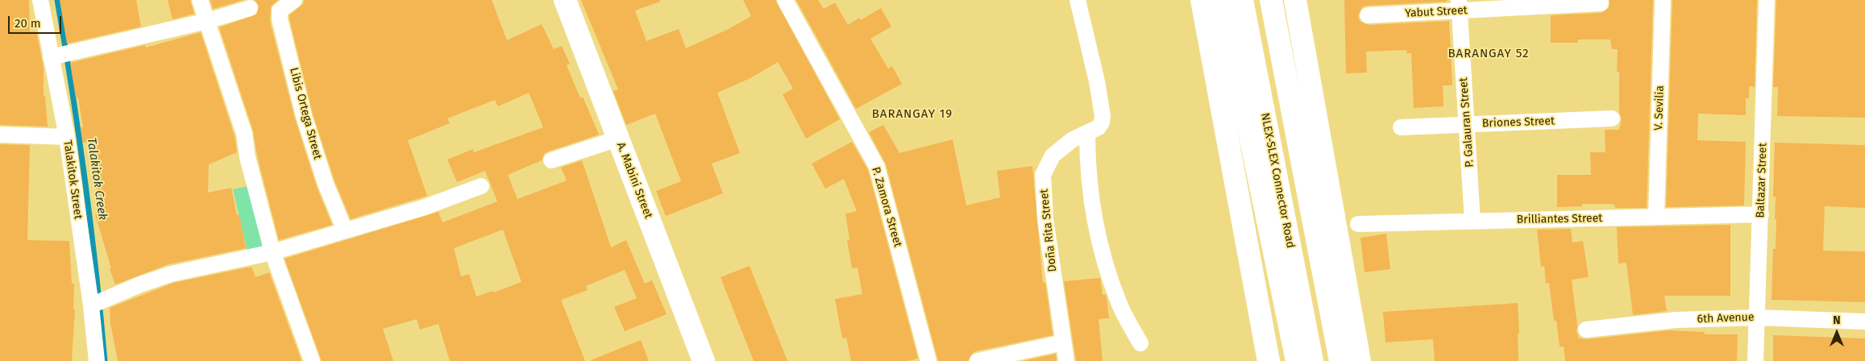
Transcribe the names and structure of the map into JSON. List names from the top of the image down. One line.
{"streets":{"main road":["A. Mabini Street","NLEX-SLEX Connector Road"],"street":["Yabut Street","V. Sevilia","Libis Ortega Street","P. Galauran Street","Briones Street","Talakitok Street","Baltazar Street","P. Zamora Street","Brilliantes Street","Doña Rita Street","6th Avenue"]},"crossings":[["Yabut Street","P. Galauran Street"],["V. Sevilia","Brilliantes Street"],["P. Galauran Street","Briones Street"],["P. Galauran Street","Brilliantes Street"],["Baltazar Street","Brilliantes Street"],["Baltazar Street","6th Avenue"]],"districts":["BARANGAY 52","BARANGAY 19"],"water":["Talakitok Creek"],"scale_bar":"20 m","north":"top"}
